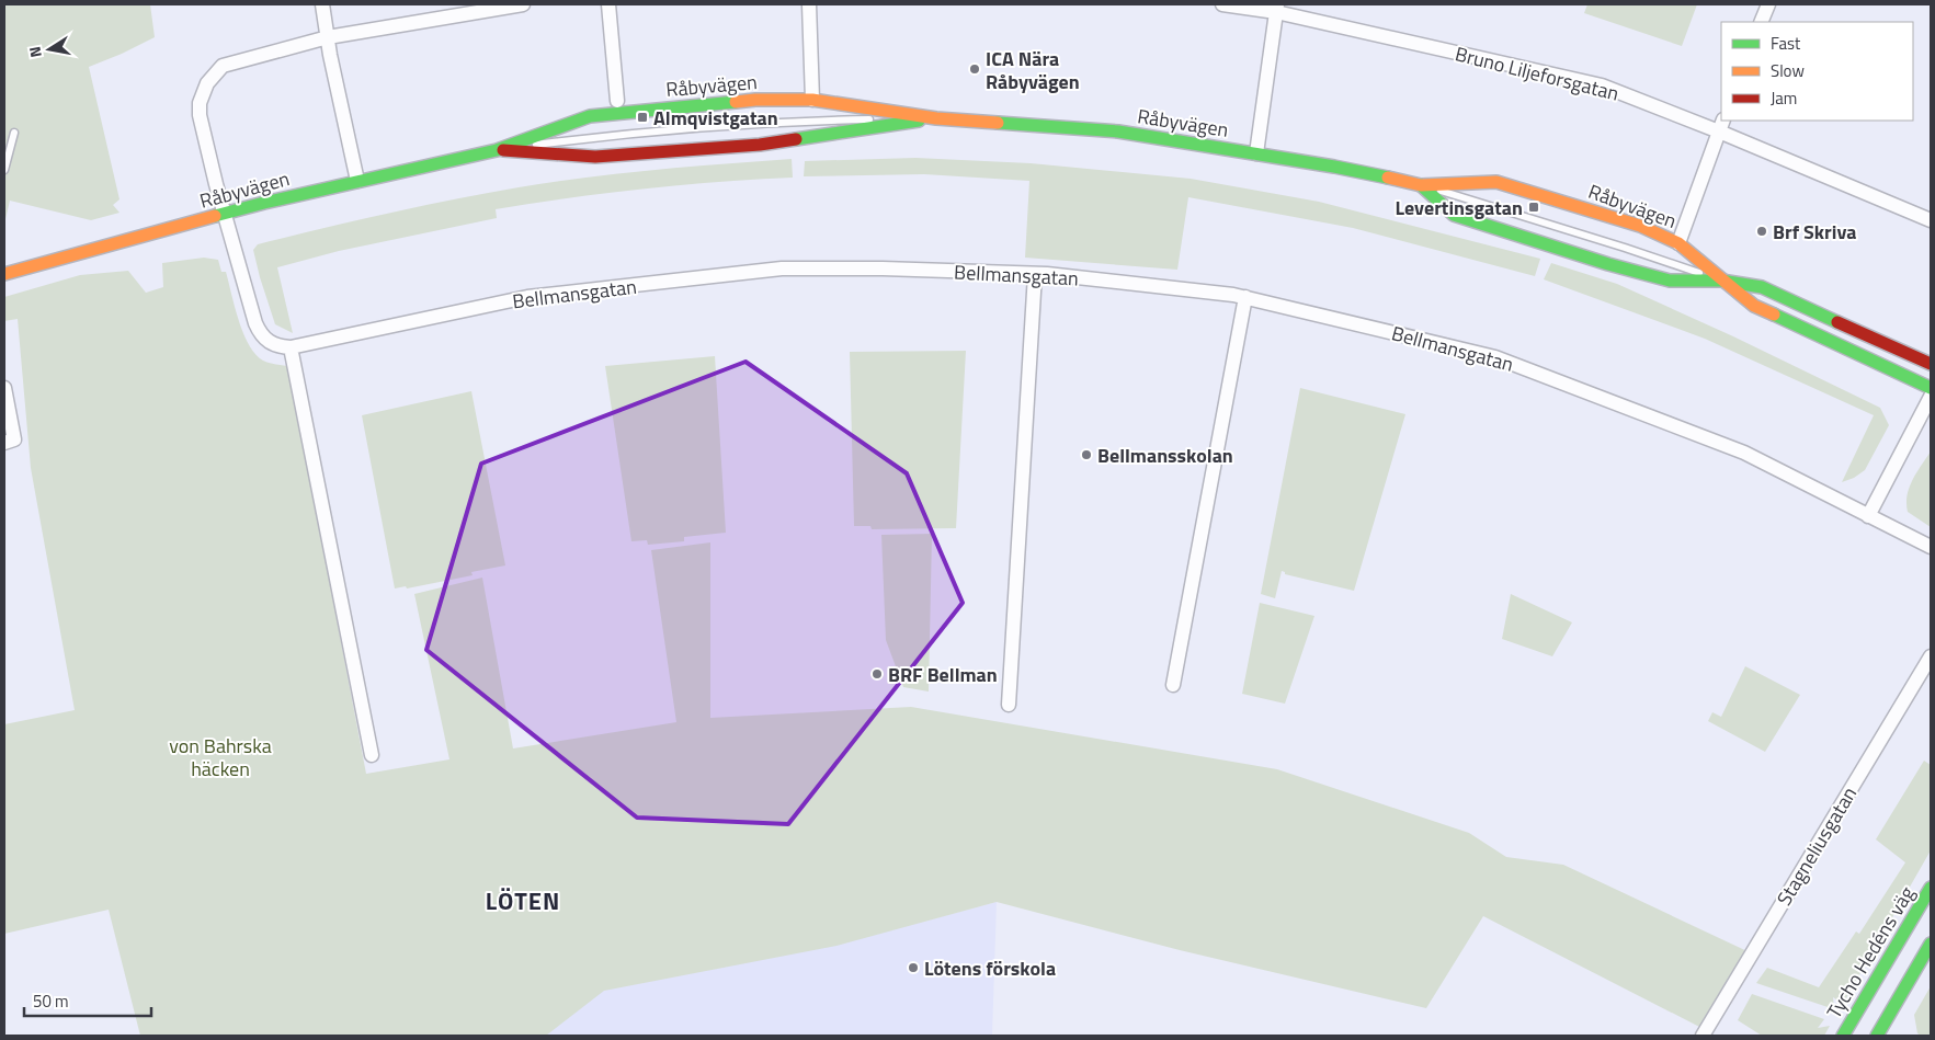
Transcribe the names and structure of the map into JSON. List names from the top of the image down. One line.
{"streets":{"main road":["Råbyvägen","Tycho Hedéns väg"],"street":["Bruno Liljeforsgatan","Bellmansgatan","Stagneliusgatan"]},"crossings":[["Råbyvägen","Bellmansgatan"]],"districts":["LÖTEN"],"parks":["von Bahrska häcken"],"places":{"other":["ICA Nära Råbyvägen","Brf Skriva","Bellmansskolan","BRF Bellman","Lötens förskola"],"transit":["Almqvistgatan","Levertinsgatan"]},"legend":["Fast","Slow","Jam"],"scale_bar":"50 m","north":"left"}
